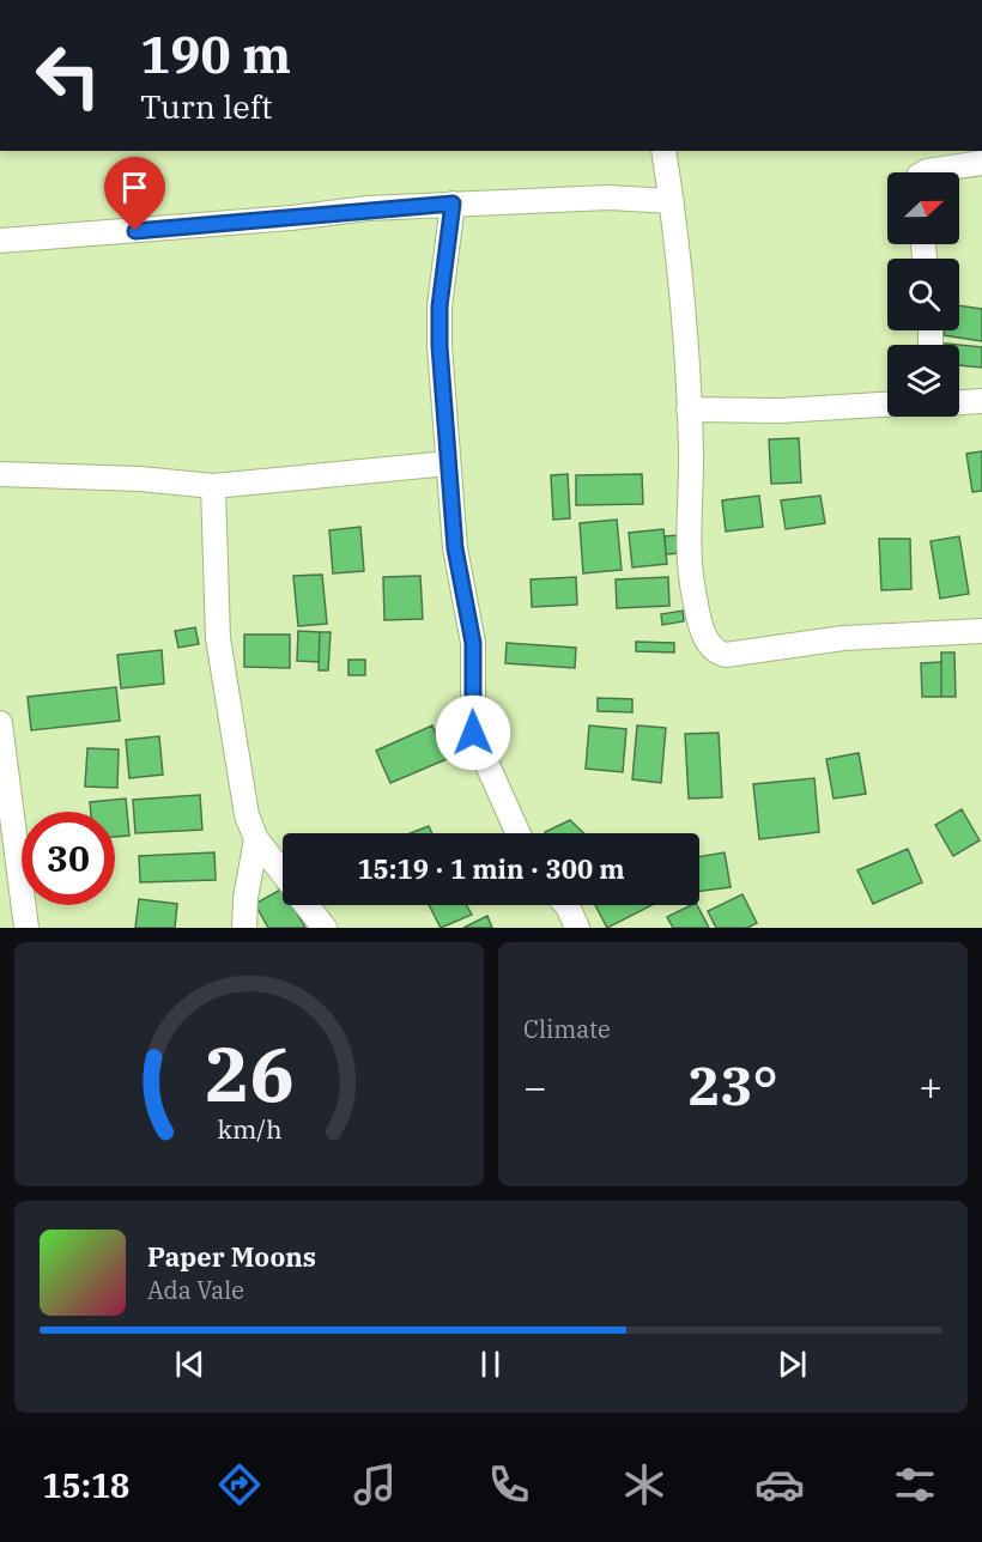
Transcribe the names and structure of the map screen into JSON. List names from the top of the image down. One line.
{"north":"right","page":{"turn":["190 m","Turn left"],"limit":"30","trip":"15:19 · 1 min · 300 m","tile":"Climate","heat":["−","23°","+"],"song":["Paper Moons","Ada Vale"],"tabs":"15:18","gauge":["26","km/h"]}}
